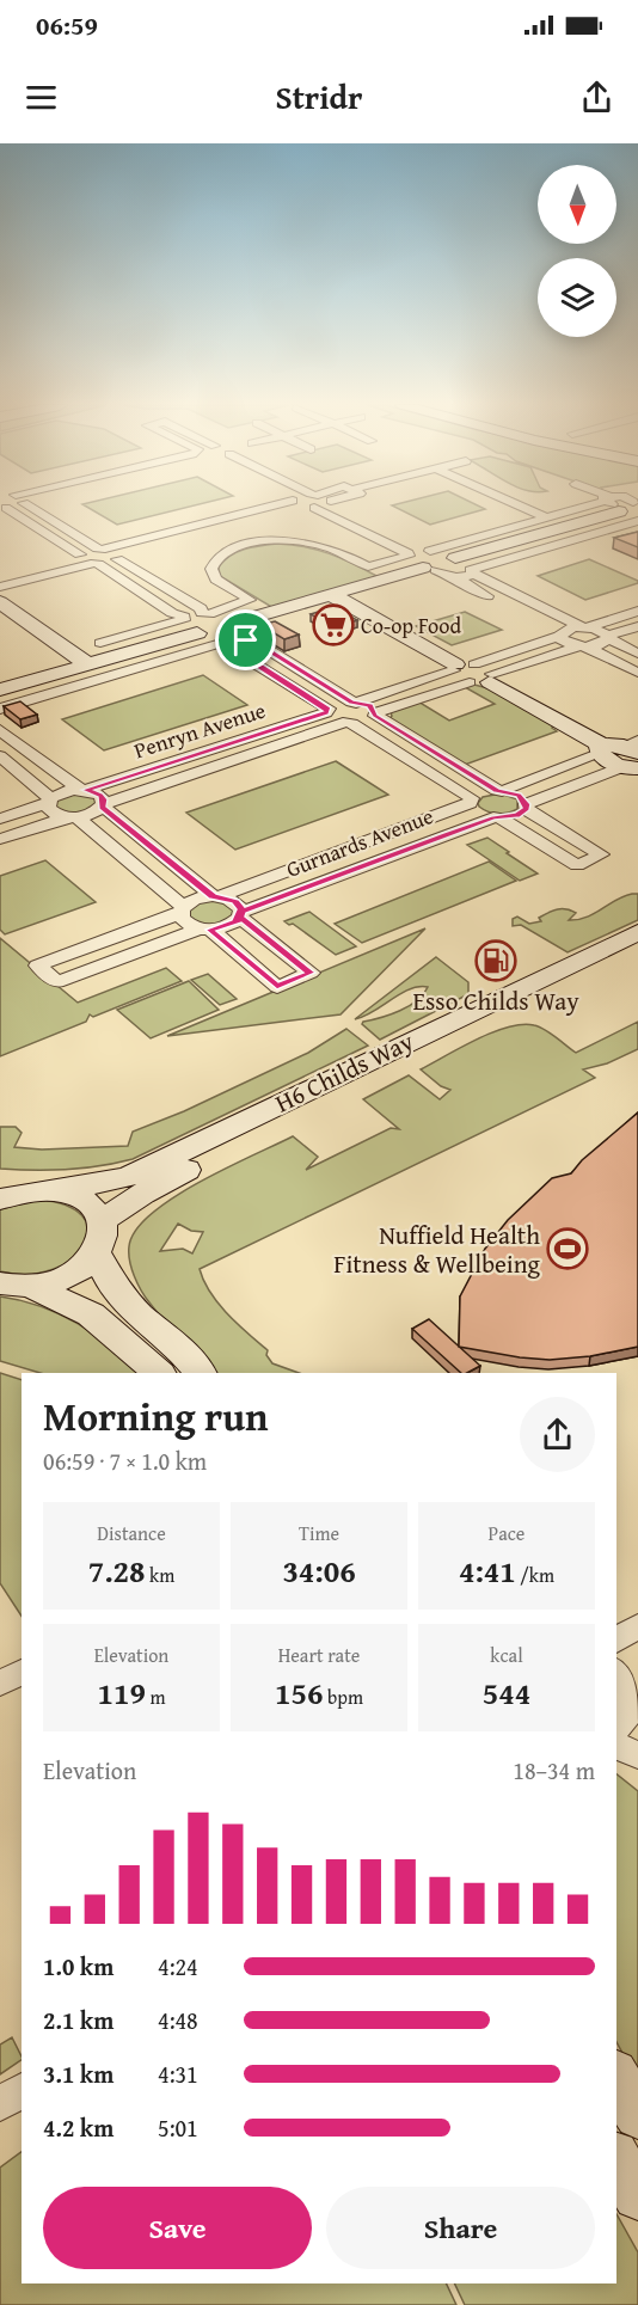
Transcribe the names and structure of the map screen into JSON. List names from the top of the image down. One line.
{"streets":{"street":["Penryn Avenue","Gurnards Avenue","H6 Childs Way"]},"places":{"supermarket":["Co-op Food"],"fuel station":["Esso Childs Way"],"sports":["Nuffield Health Fitness & Wellbeing"]},"north":"bottom","page":{"status":"06:59","header":"Stridr","heading":["Morning run","06:59 · 7 × 1.0 km"],"stats":[["Distance","7.28 km"],["Time","34:06"],["Pace","4:41 /km"],["Elevation","119 m"],["Heart rate","156 bpm"],["kcal","544"]],"chart":["Elevation","18–34 m"],"list":[{"name":"1.0 km","note":"4:24"},{"name":"2.1 km","note":"4:48"},{"name":"3.1 km","note":"4:31"},{"name":"4.2 km","note":"5:01"}],"buttons":["Save","Share"]}}
